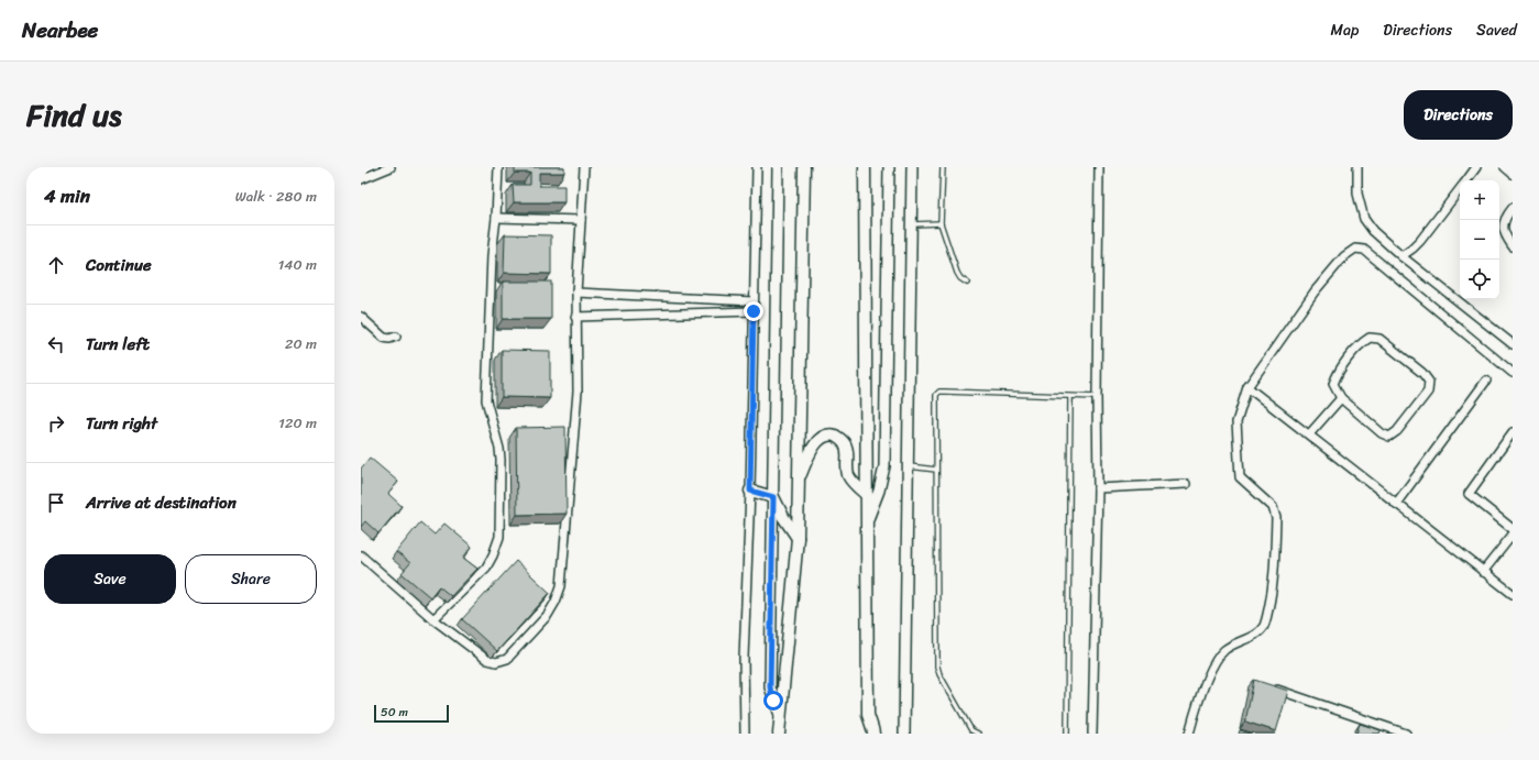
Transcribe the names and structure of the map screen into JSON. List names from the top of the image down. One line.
{"scale_bar":"50 m","page":{"header":"Nearbee","nav":["Map","Directions","Saved"],"title":"Find us","buttons":["Directions",["Save","Share"]],"heading":["4 min","Walk · 280 m"],"map_buttons":["+","−"],"list":[["Continue","140 m"],["Turn left","20 m"],["Turn right","120 m"],"Arrive at destination"],"scale":"50 m"}}
